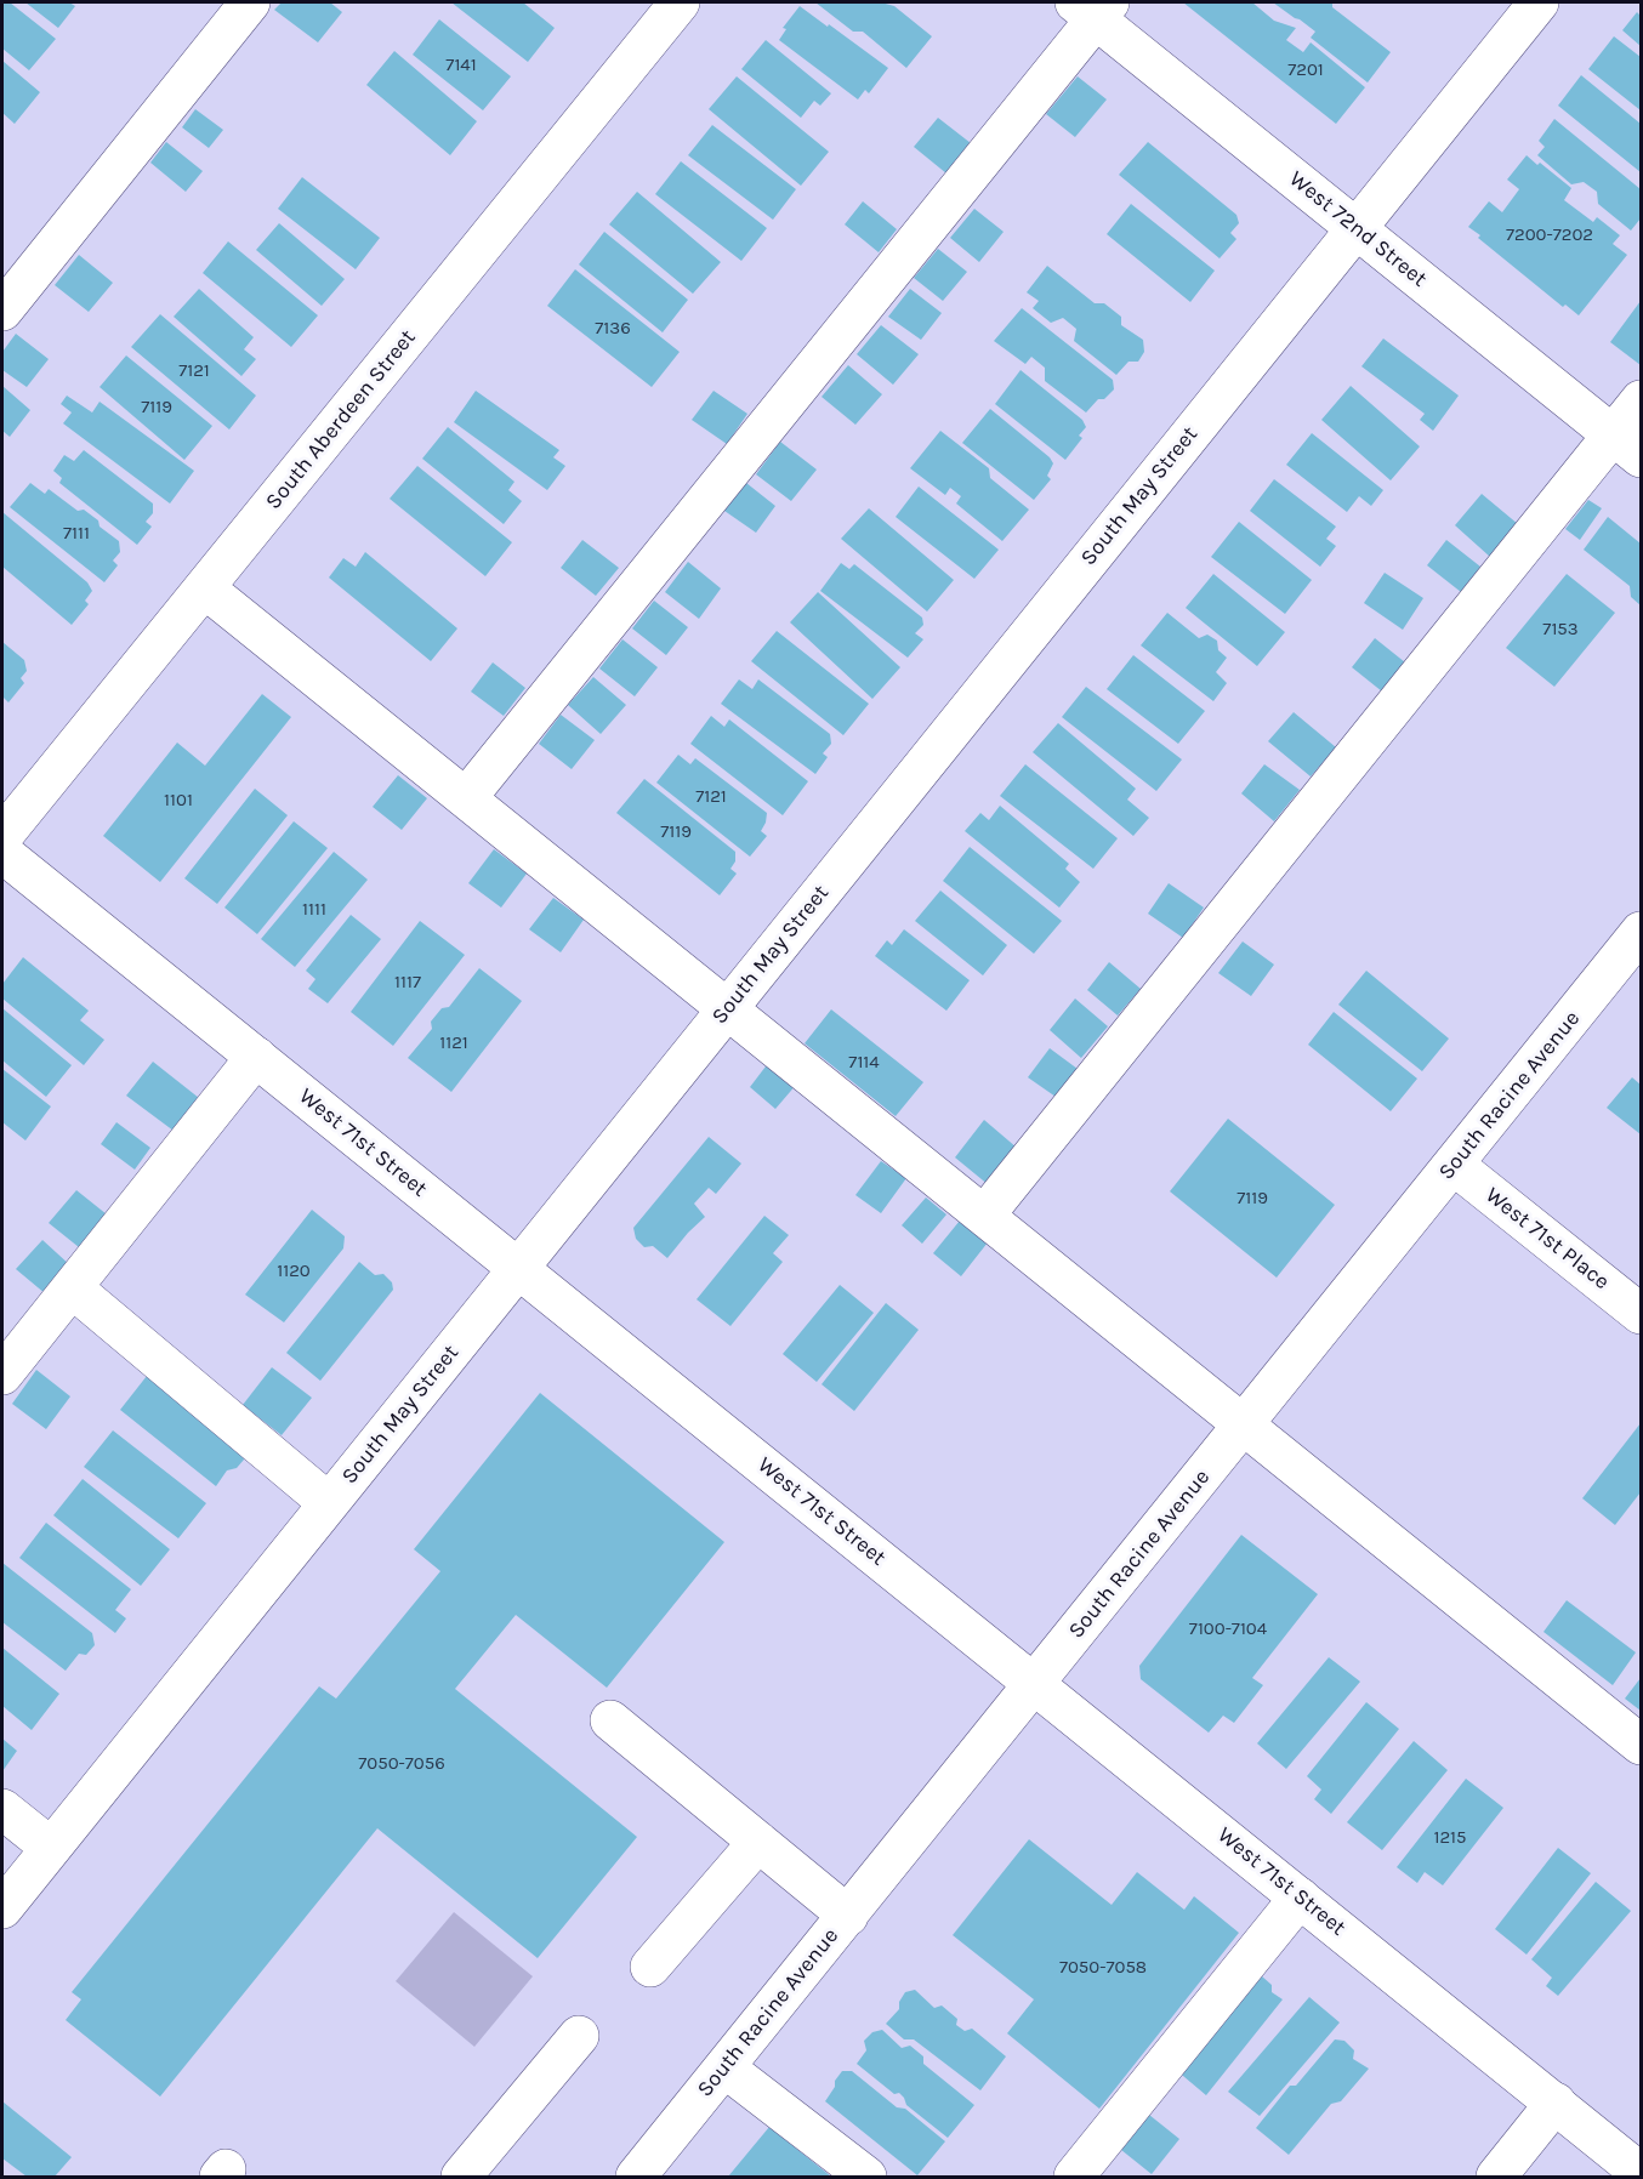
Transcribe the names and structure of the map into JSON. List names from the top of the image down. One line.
{"streets":{"street":["West 72nd Street","South Aberdeen Street","South May Street","South Racine Avenue","West 71st Street","West 71st Place"]},"crossings":[["West 72nd Street","South May Street"],["South May Street","West 71st Street"],["South Racine Avenue","West 71st Street"],["South Racine Avenue","West 71st Place"]],"house_numbers":["7141","7201","7200-7202","7136","7121","7119","7111","7153","7121","1101","7119","1111","1117","1121","7114","7119","1120","7100-7104","7050-7056","1215","7050-7058"]}
